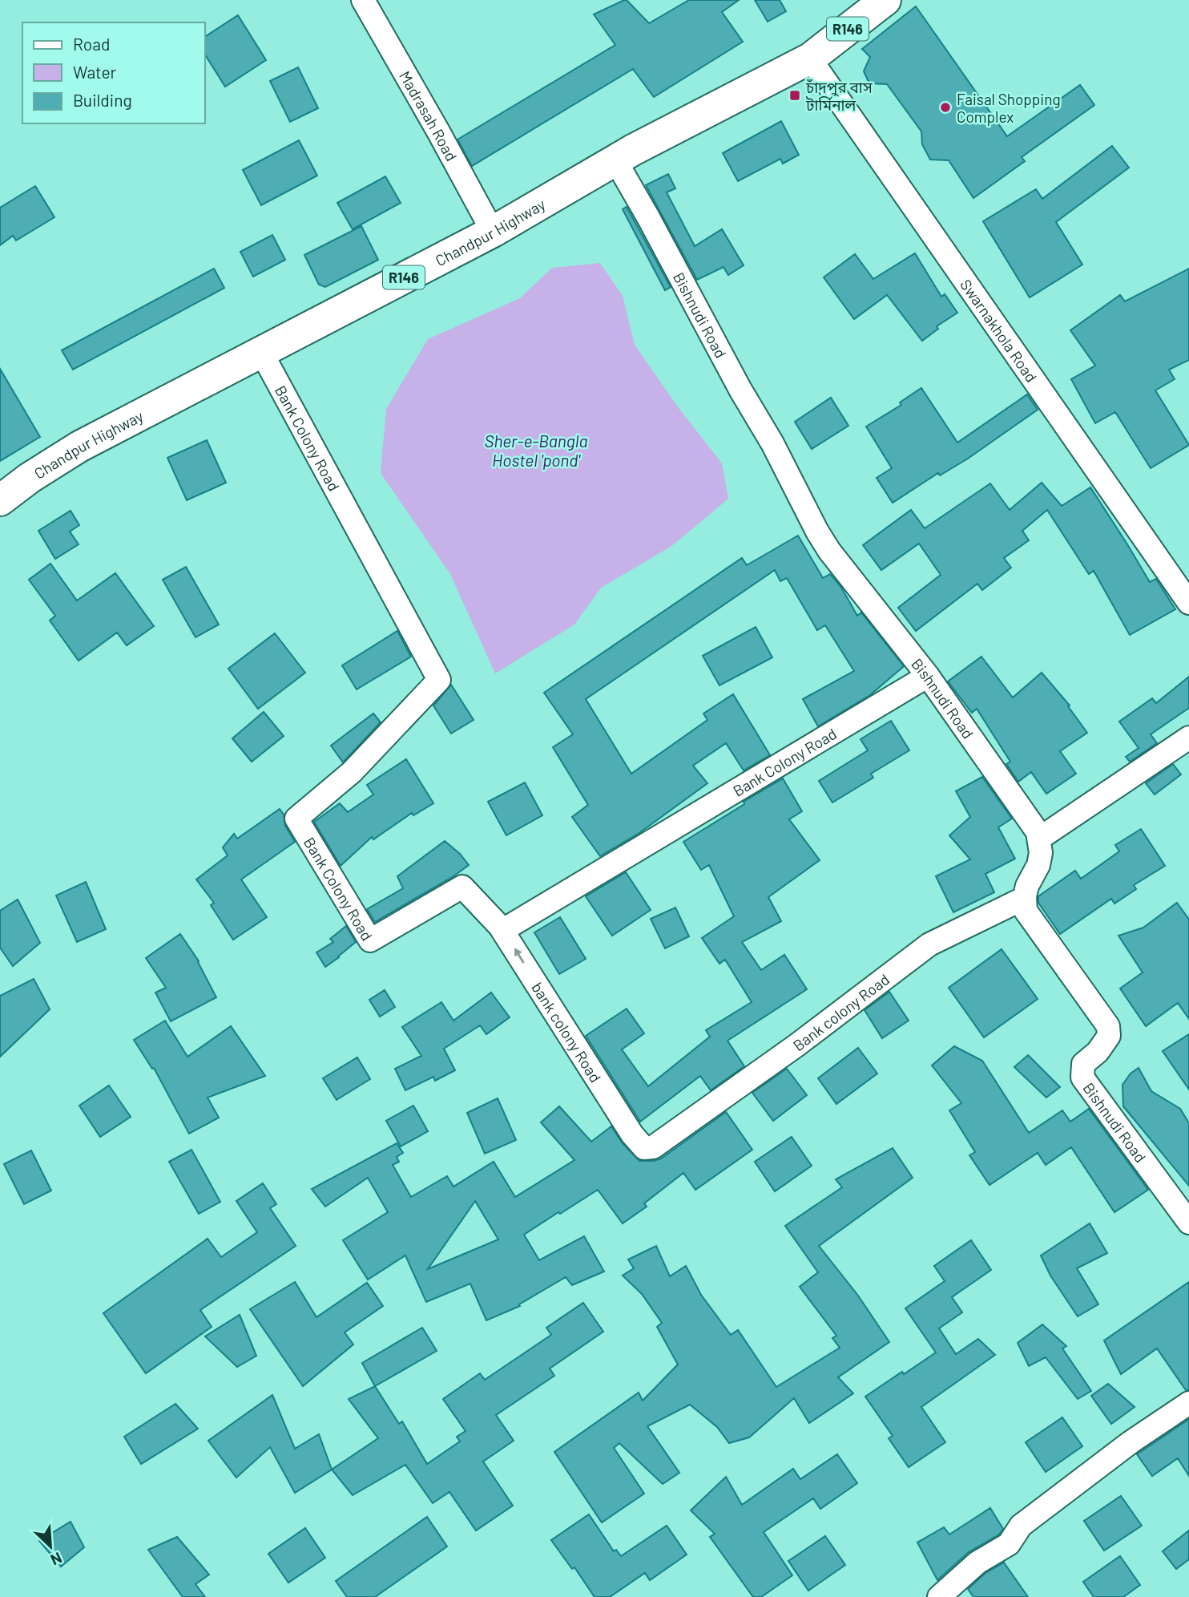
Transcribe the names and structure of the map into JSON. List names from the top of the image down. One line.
{"streets":{"main road":["R146","Chandpur Highway"],"street":["Madrasah Road","Bishnudi Road","Swarnakhola Road","Bank Colony Road","Bank colony Road","bank colony Road"]},"crossings":[["Madrasah Road","Chandpur Highway"],["Chandpur Highway","Bishnudi Road"],["Chandpur Highway","Swarnakhola Road"],["Chandpur Highway","Bank Colony Road"],["Bishnudi Road","Bank Colony Road"],["Bishnudi Road","Bank colony Road"],["Bank Colony Road","bank colony Road"],["Bank colony Road","bank colony Road"]],"one_way":["bank colony Road"],"water":["Sher-e-Bangla Hostel 'pond'"],"places":{"transit":["চাঁদপুর বাস টার্মিনাল"],"other":["Faisal Shopping Complex"]},"legend":["Road","Water","Building"],"north":"bottom right"}
